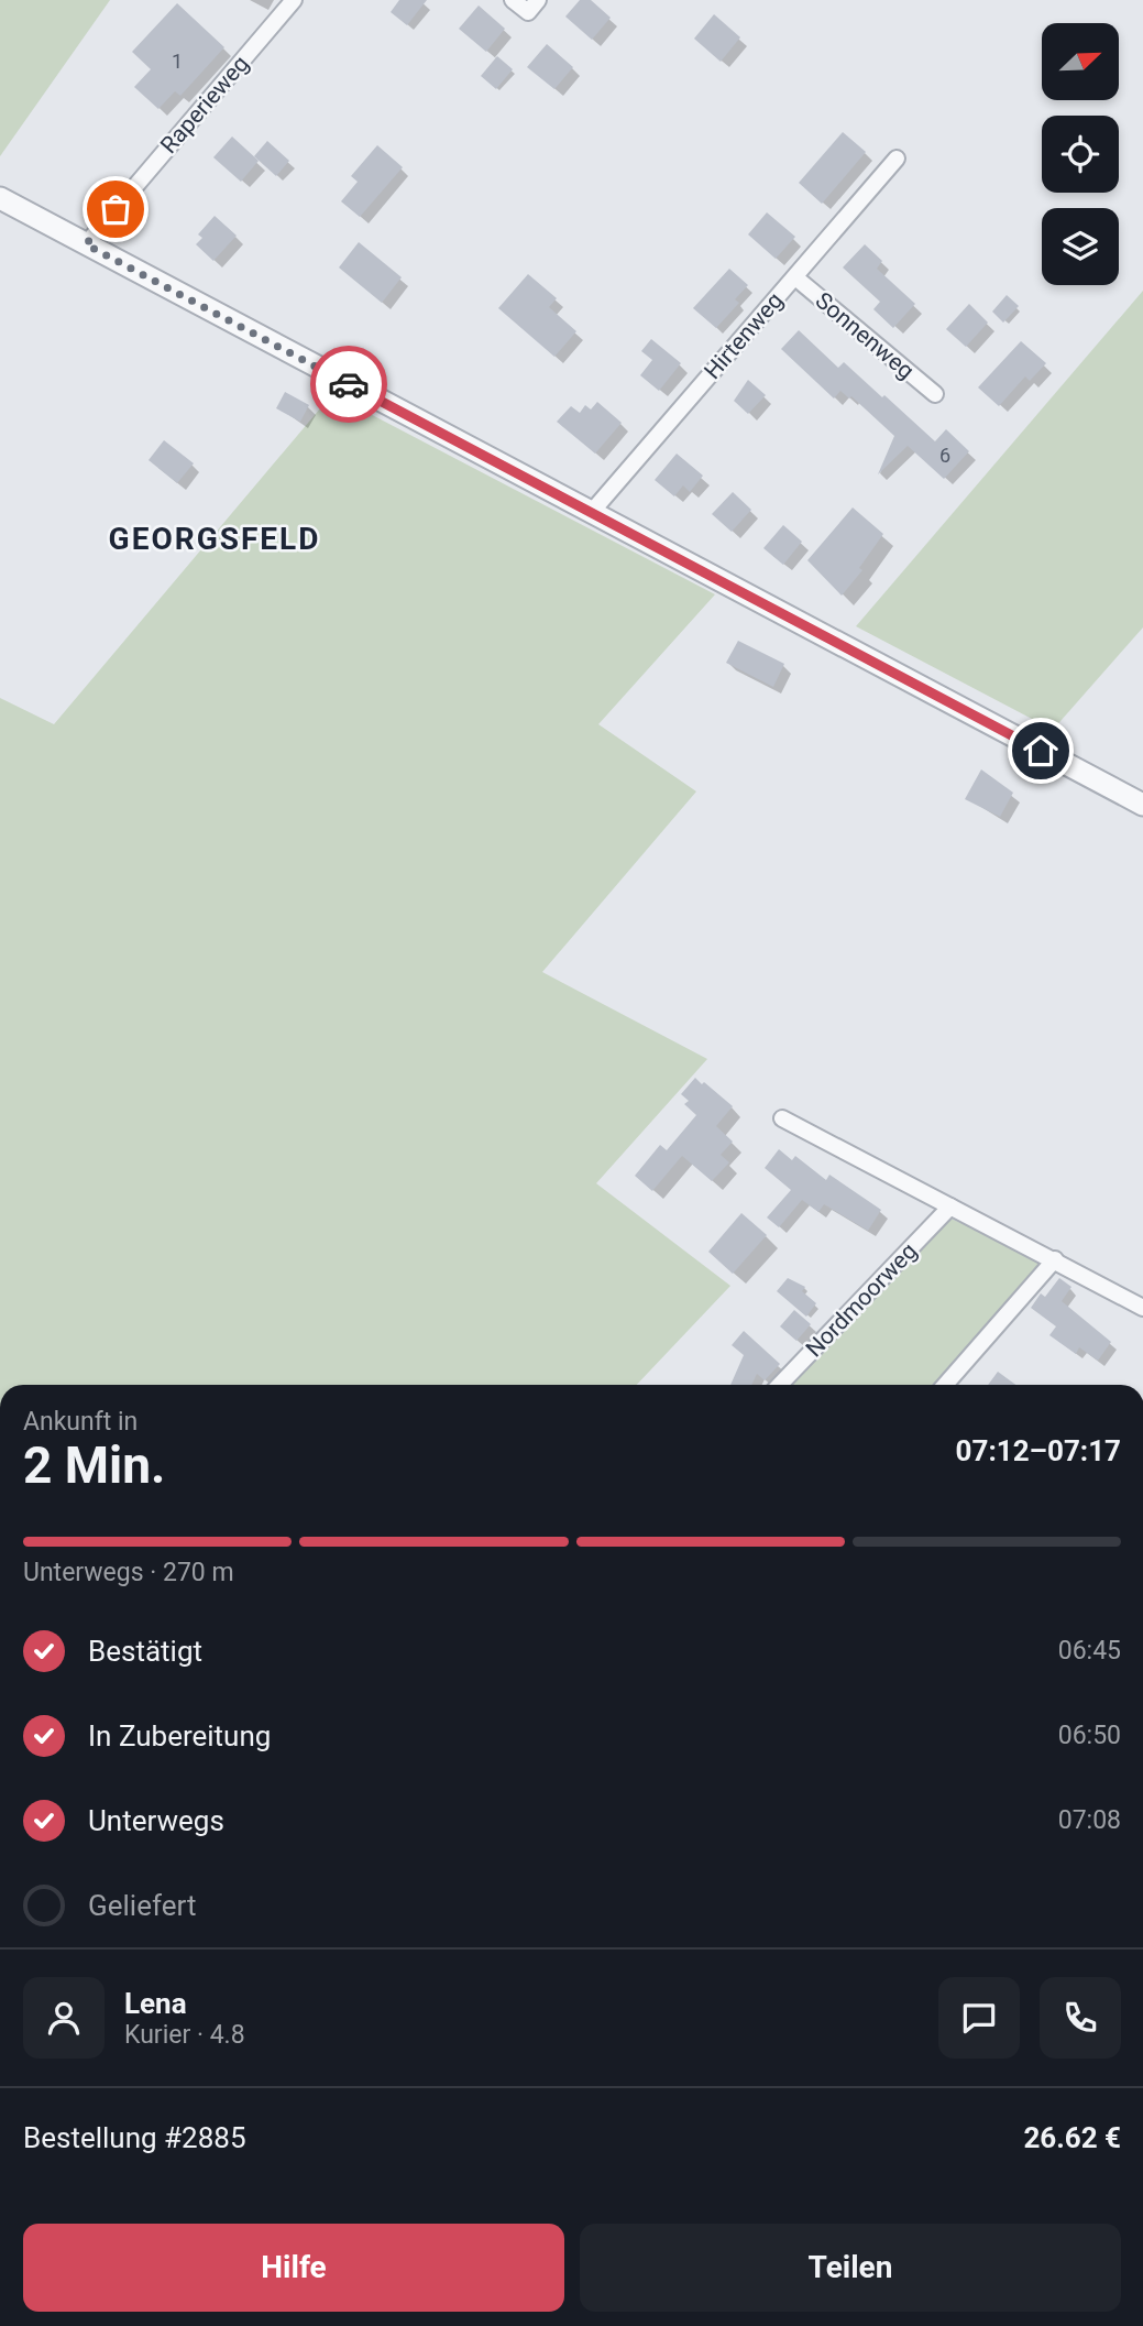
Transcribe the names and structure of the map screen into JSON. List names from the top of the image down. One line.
{"streets":{"street":["Raperieweg","Hirtenweg","Sonnenweg","Nordmoorweg"]},"crossings":[["Hirtenweg","Sonnenweg"]],"districts":["GEORGSFELD"],"house_numbers":["1","6"],"north":"top right","page":{"heading":["2 Min.","Ankunft in","07:12–07:17"],"panel":["Lena","Kurier · 4.8","Bestellung #2885","26.62 €"],"bar":"Unterwegs · 270 m","list":[["Bestätigt","06:45"],["In Zubereitung","06:50"],["Unterwegs","07:08"],"Geliefert"],"buttons":["Hilfe","Teilen"]}}
